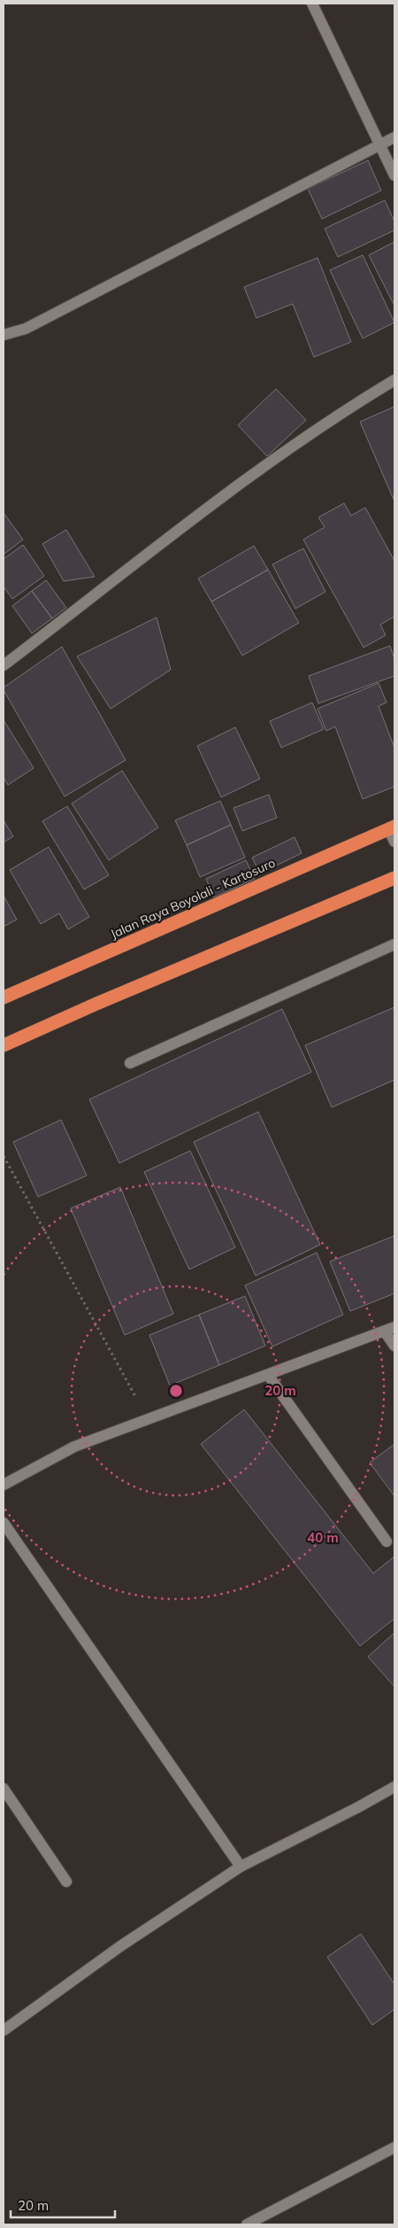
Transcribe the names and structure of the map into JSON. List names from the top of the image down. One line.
{"streets":{"highway":["Jalan Raya Boyolali - Kartosuro"]},"scale_bar":"20 m","rings":["20 m","40 m"]}
